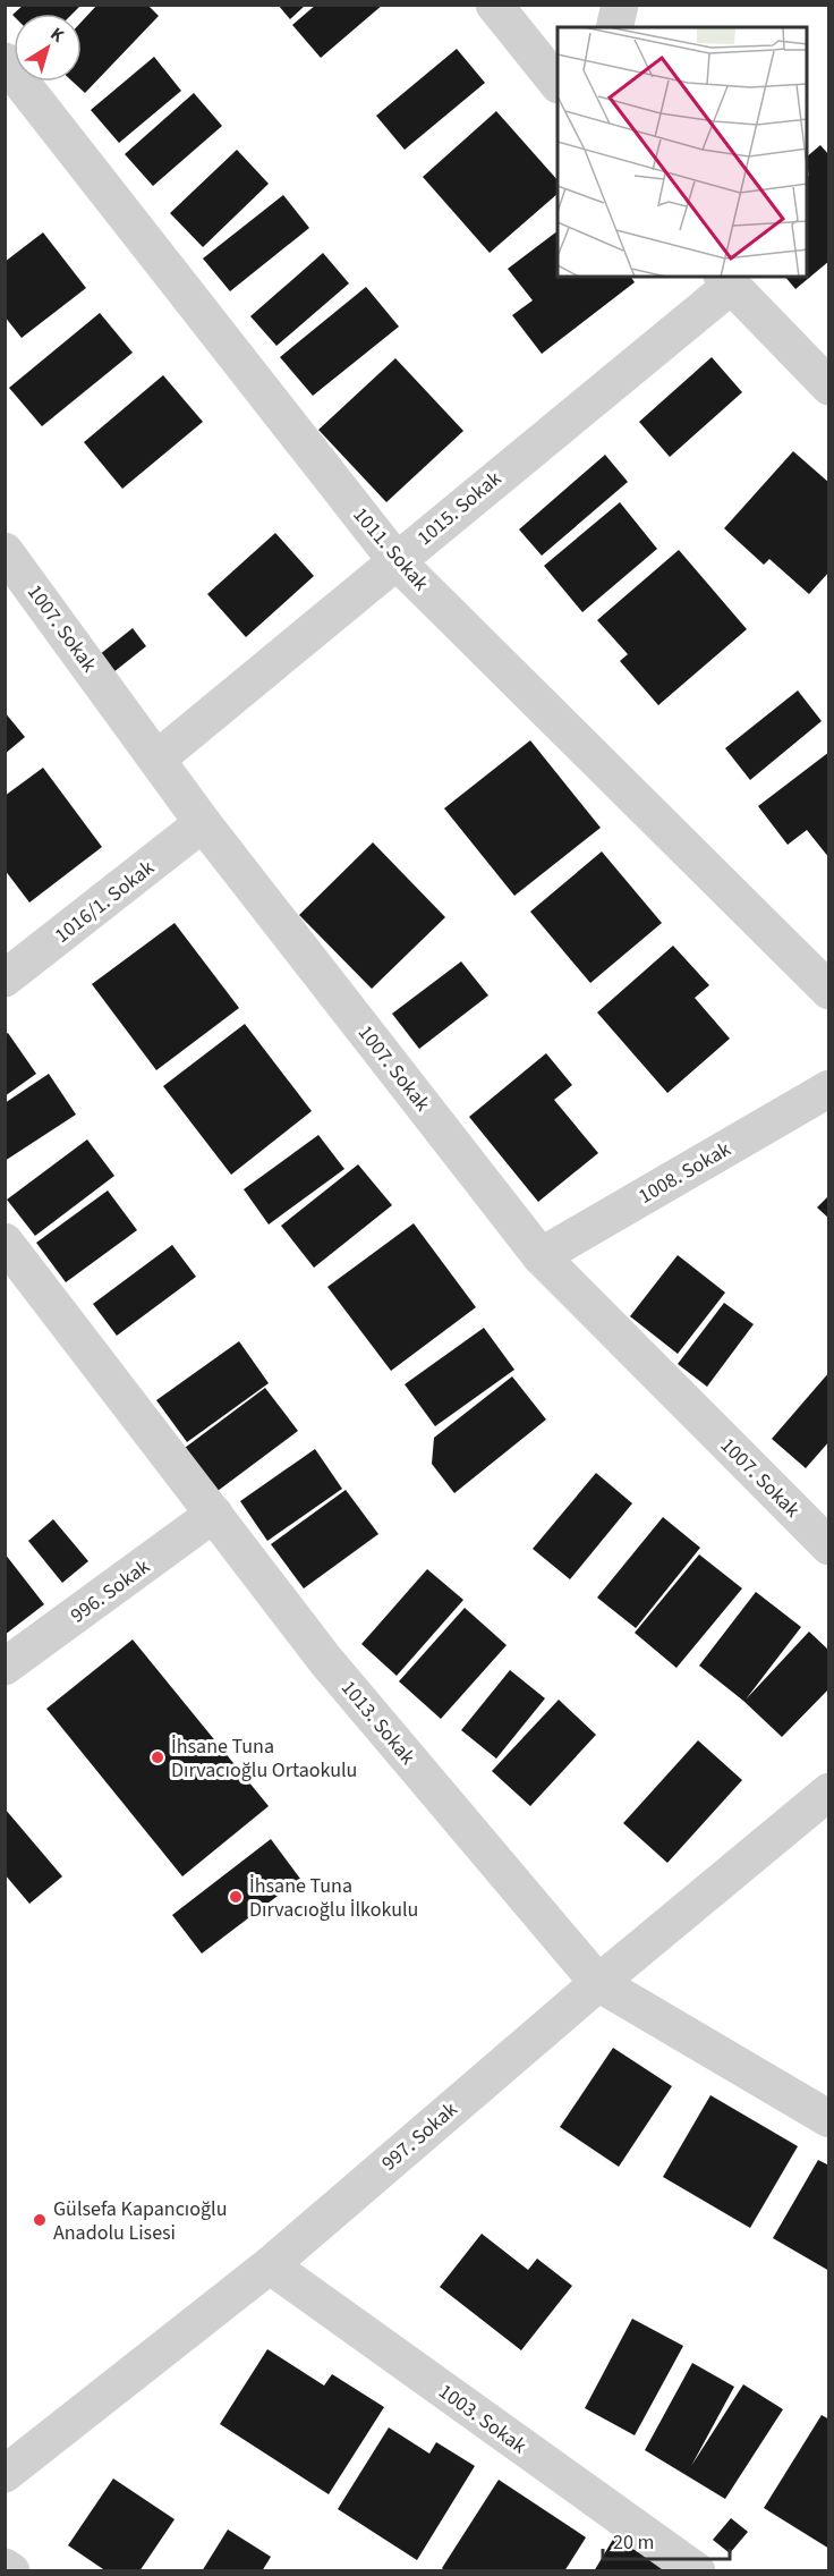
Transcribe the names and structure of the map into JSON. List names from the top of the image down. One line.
{"streets":{"street":["1015. Sokak","1011. Sokak","1007. Sokak","1016/1. Sokak","1008. Sokak","996. Sokak","1013. Sokak","997. Sokak","1003. Sokak"]},"crossings":[["1015. Sokak","1011. Sokak"],["1015. Sokak","1007. Sokak"],["1007. Sokak","1016/1. Sokak"],["1007. Sokak","1008. Sokak"],["996. Sokak","1013. Sokak"],["1013. Sokak","997. Sokak"],["997. Sokak","1003. Sokak"]],"places":["İhsane Tuna Dırvacıoğlu Ortaokulu","İhsane Tuna Dırvacıoğlu İlkokulu","Gülsefa Kapancıoğlu Anadolu Lisesi"],"scale_bar":"20 m","north":"top right"}
